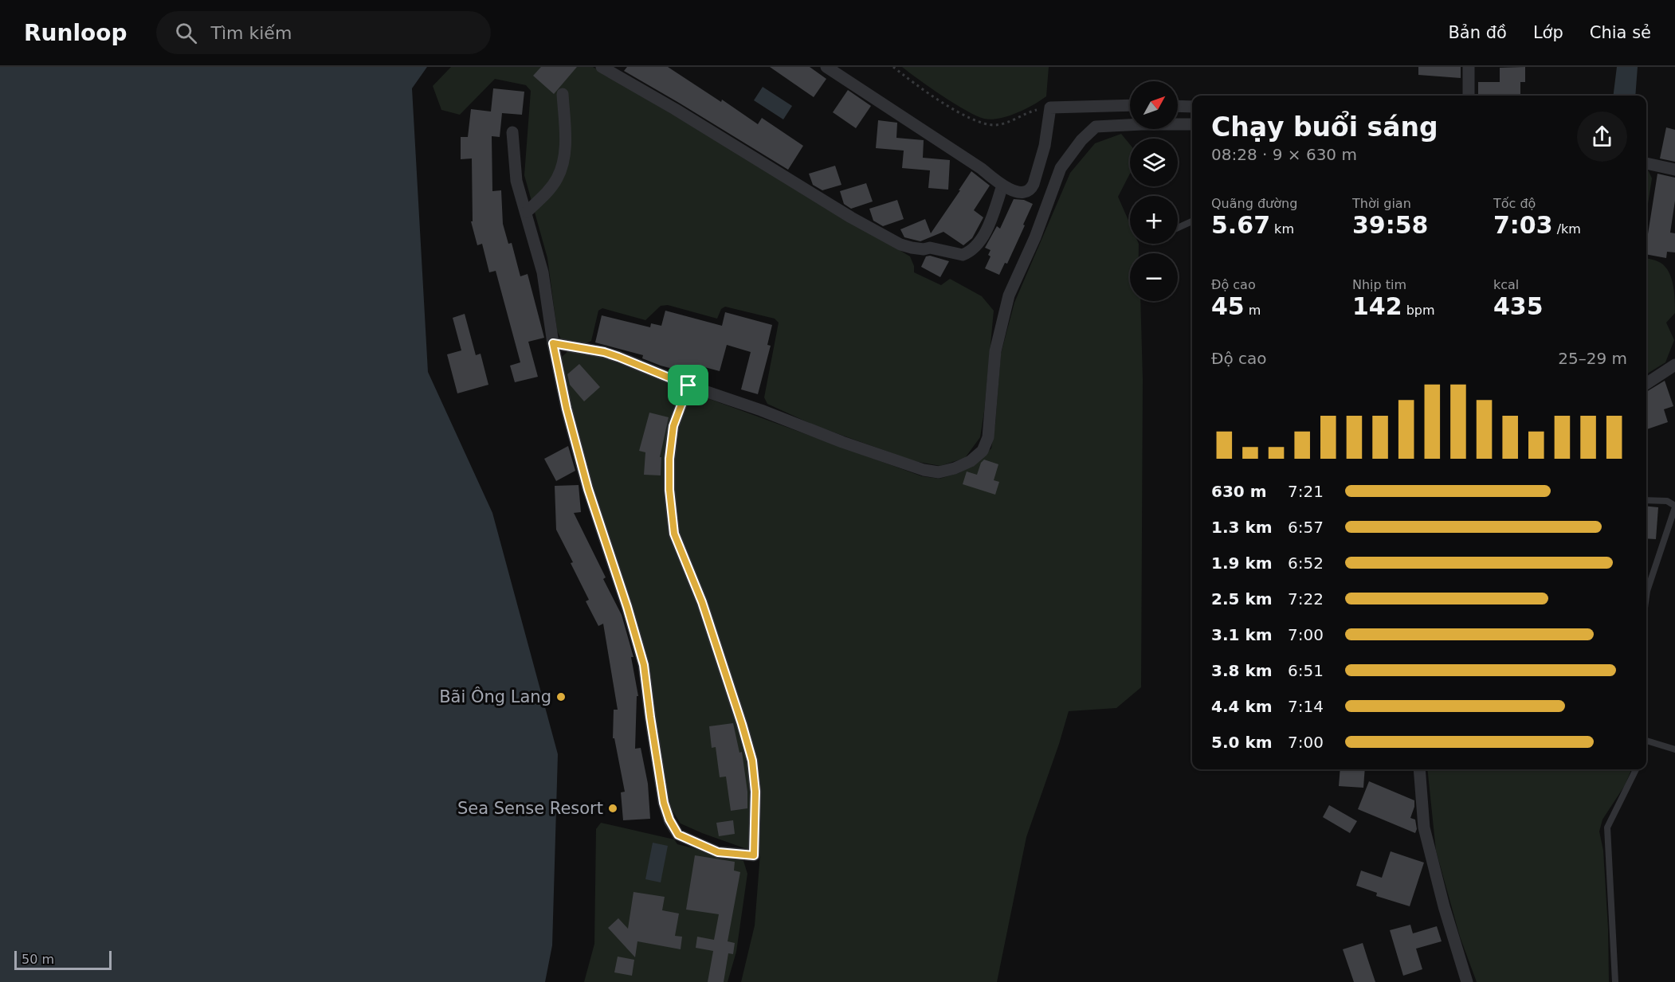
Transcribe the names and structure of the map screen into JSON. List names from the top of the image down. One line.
{"places":["Bãi Ông Lang","Sea Sense Resort"],"scale_bar":"50 m","north":"top right","page":{"header":"Runloop","search":"Tìm kiếm","nav":["Bản đồ","Lớp","Chia sẻ"],"map_buttons":["+","−"],"heading":["Chạy buổi sáng","08:28 · 9 × 630 m"],"stats":[["Quãng đường","5.67 km"],["Thời gian","39:58"],["Tốc độ","7:03 /km"],["Độ cao","45 m"],["Nhịp tim","142 bpm"],["kcal","435"]],"chart":["Độ cao","25–29 m"],"list":[{"name":"630 m","note":"7:21"},{"name":"1.3 km","note":"6:57"},{"name":"1.9 km","note":"6:52"},{"name":"2.5 km","note":"7:22"},{"name":"3.1 km","note":"7:00"},{"name":"3.8 km","note":"6:51"},{"name":"4.4 km","note":"7:14"},{"name":"5.0 km","note":"7:00"}],"scale":"50 m"}}
